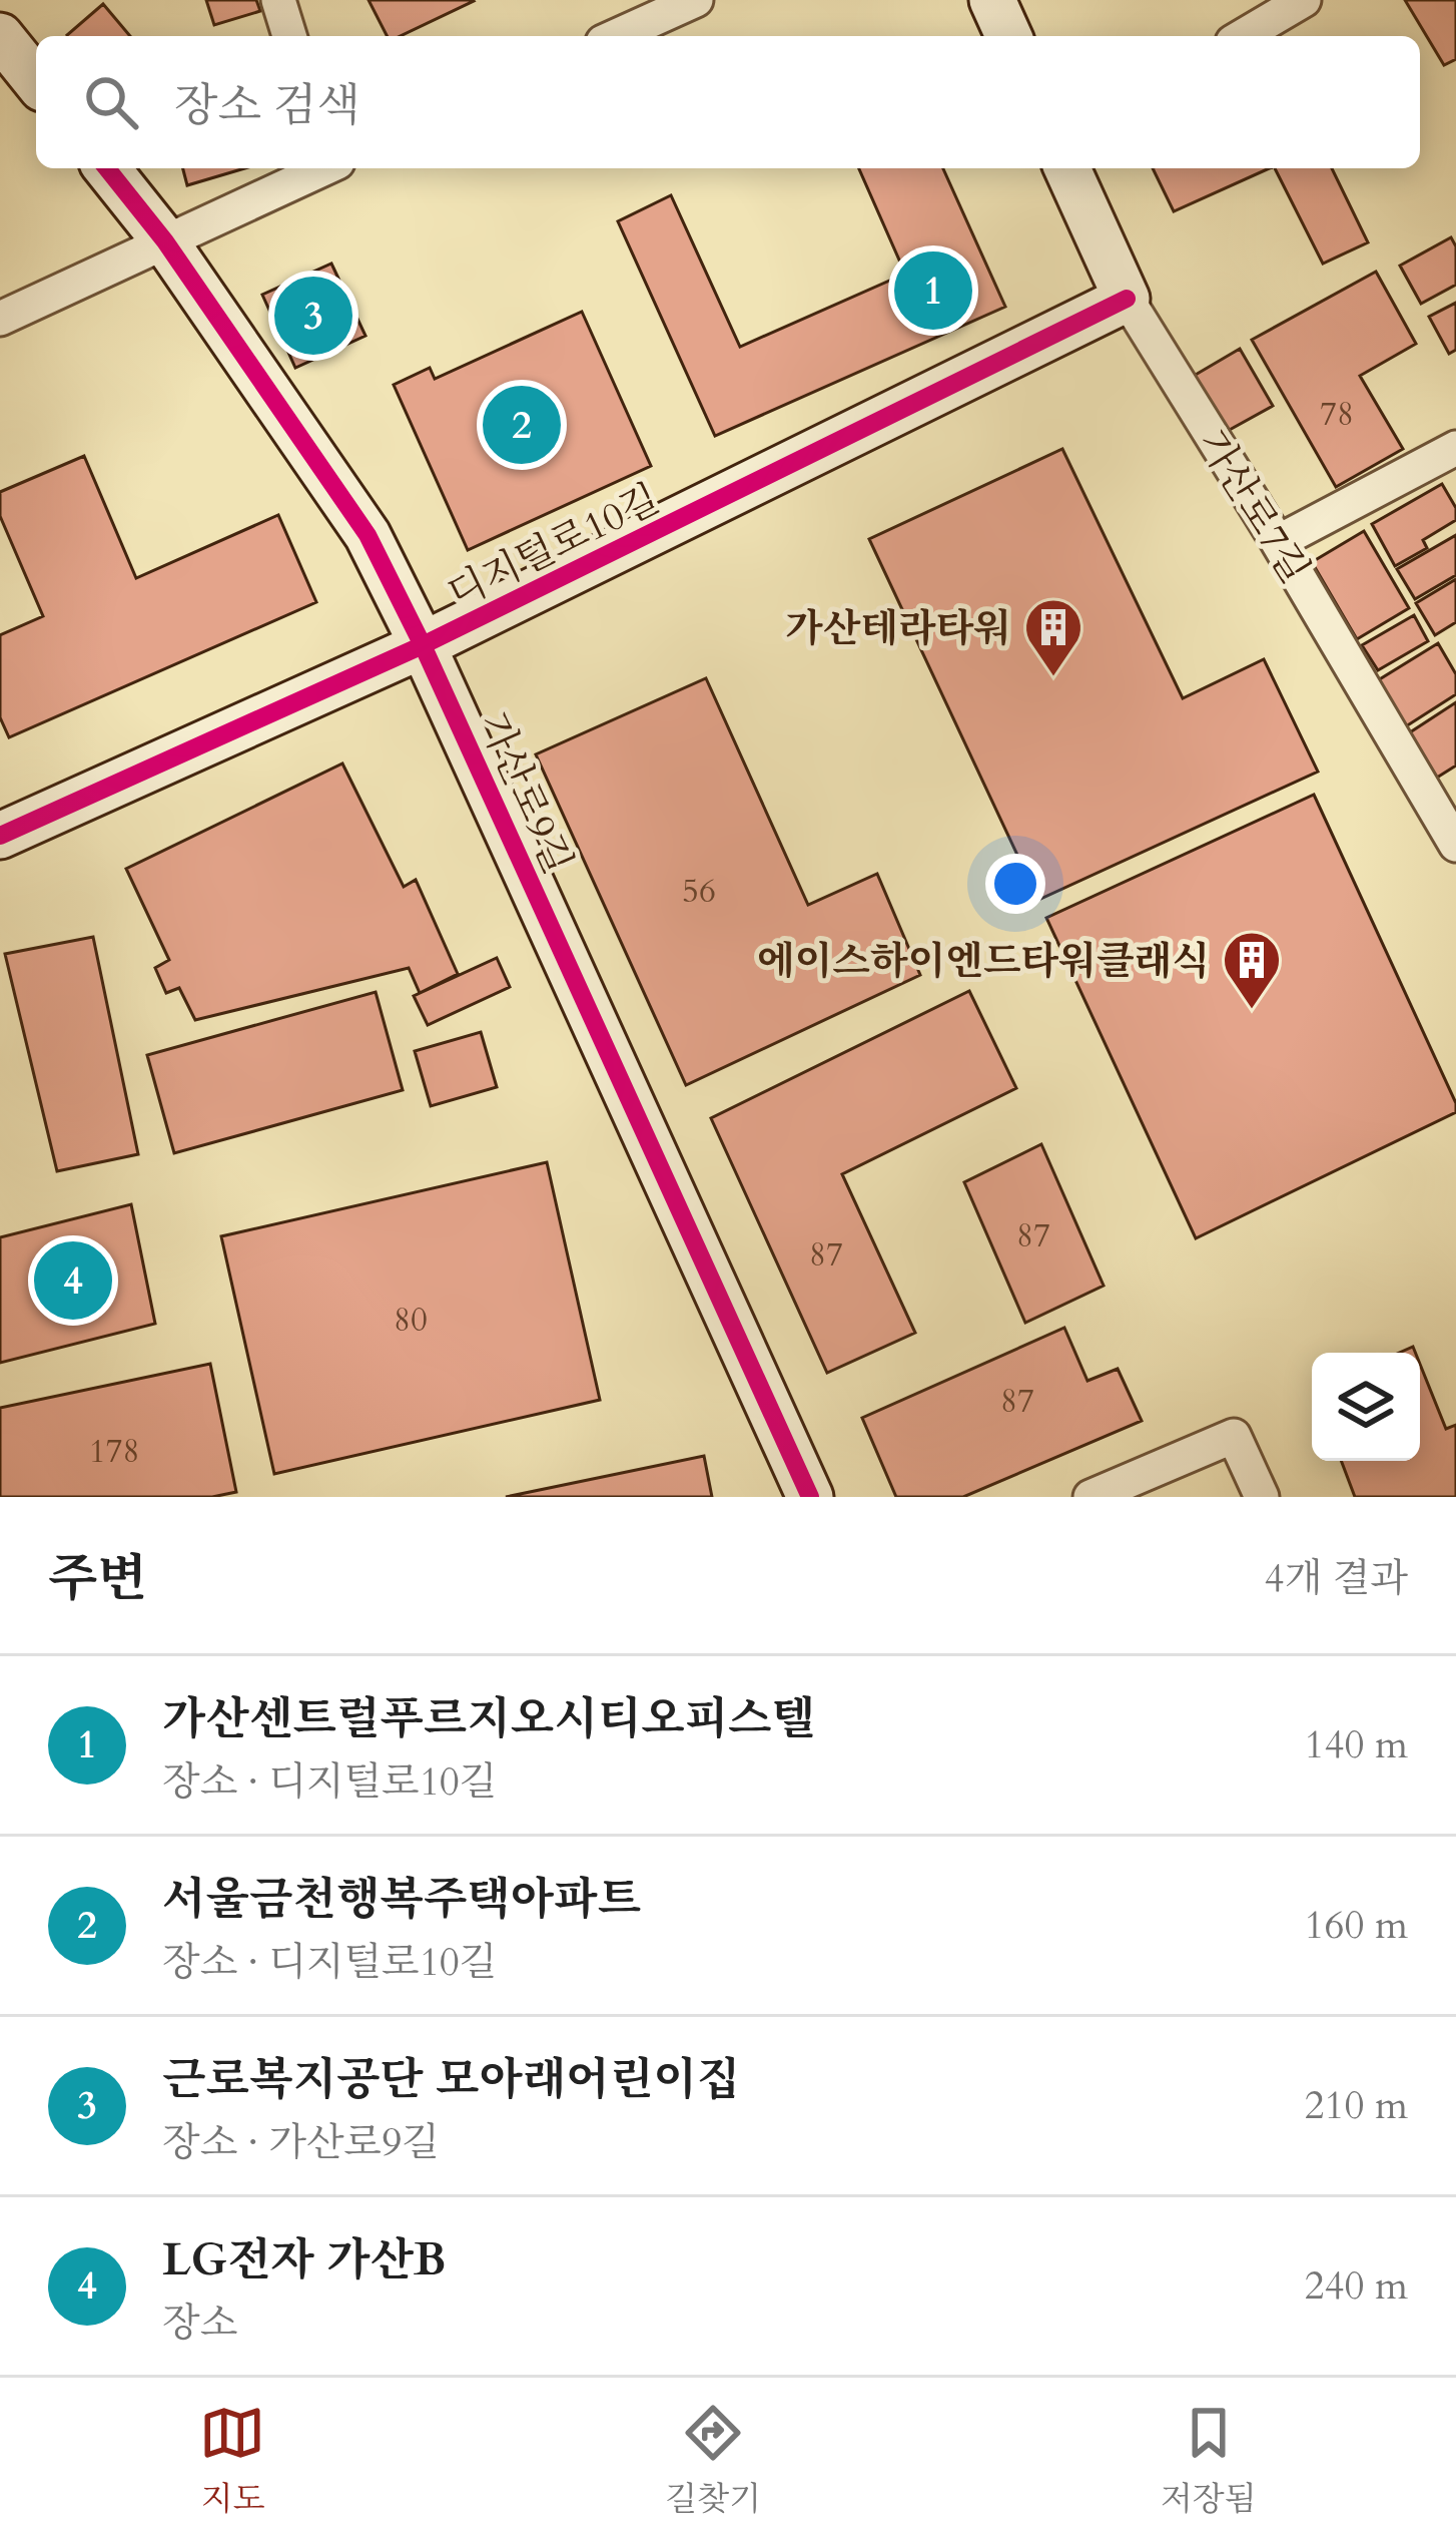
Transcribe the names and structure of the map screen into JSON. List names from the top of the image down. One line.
{"streets":{"street":["가산로7길","디지털로10길","가산로9길"]},"crossings":[["가산로7길","디지털로10길"],["디지털로10길","가산로9길"]],"places":{"building":["가산테라타워","에이스하이엔드타워클래식"]},"house_numbers":["78","56","87","87","80","87","178"],"page":{"search":"장소 검색","pins":["1","3","2","4"],"heading":["주변","4개 결과"],"list":[{"mark":"1","name":"가산센트럴푸르지오시티오피스텔","note":"장소 · 디지털로10길","value":"140 m"},{"mark":"2","name":"서울금천행복주택아파트","note":"장소 · 디지털로10길","value":"160 m"},{"mark":"3","name":"근로복지공단 모아래어린이집","note":"장소 · 가산로9길","value":"210 m"},{"mark":"4","name":"LG전자 가산B","note":"장소","value":"240 m"}],"nav":["지도","길찾기","저장됨"]}}
